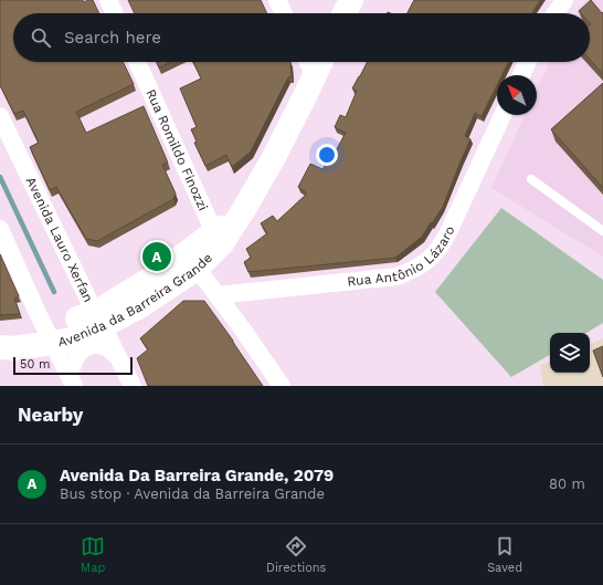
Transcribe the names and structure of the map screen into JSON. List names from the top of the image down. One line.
{"streets":{"main road":["Avenida da Barreira Grande"],"street":["Rua Romildo Finozzi","Avenida Lauro Xerfan","Rua Antônio Lázaro"]},"crossings":[["Rua Romildo Finozzi","Avenida da Barreira Grande"],["Avenida Lauro Xerfan","Avenida da Barreira Grande"]],"scale_bar":"50 m","north":"top left","page":{"search":"Search here","pins":"A","scale":"50 m","heading":"Nearby","list":[{"mark":"A","name":"Avenida Da Barreira Grande, 2079","note":"Bus stop · Avenida da Barreira Grande","value":"80 m"}],"nav":["Map","Directions","Saved"]}}
